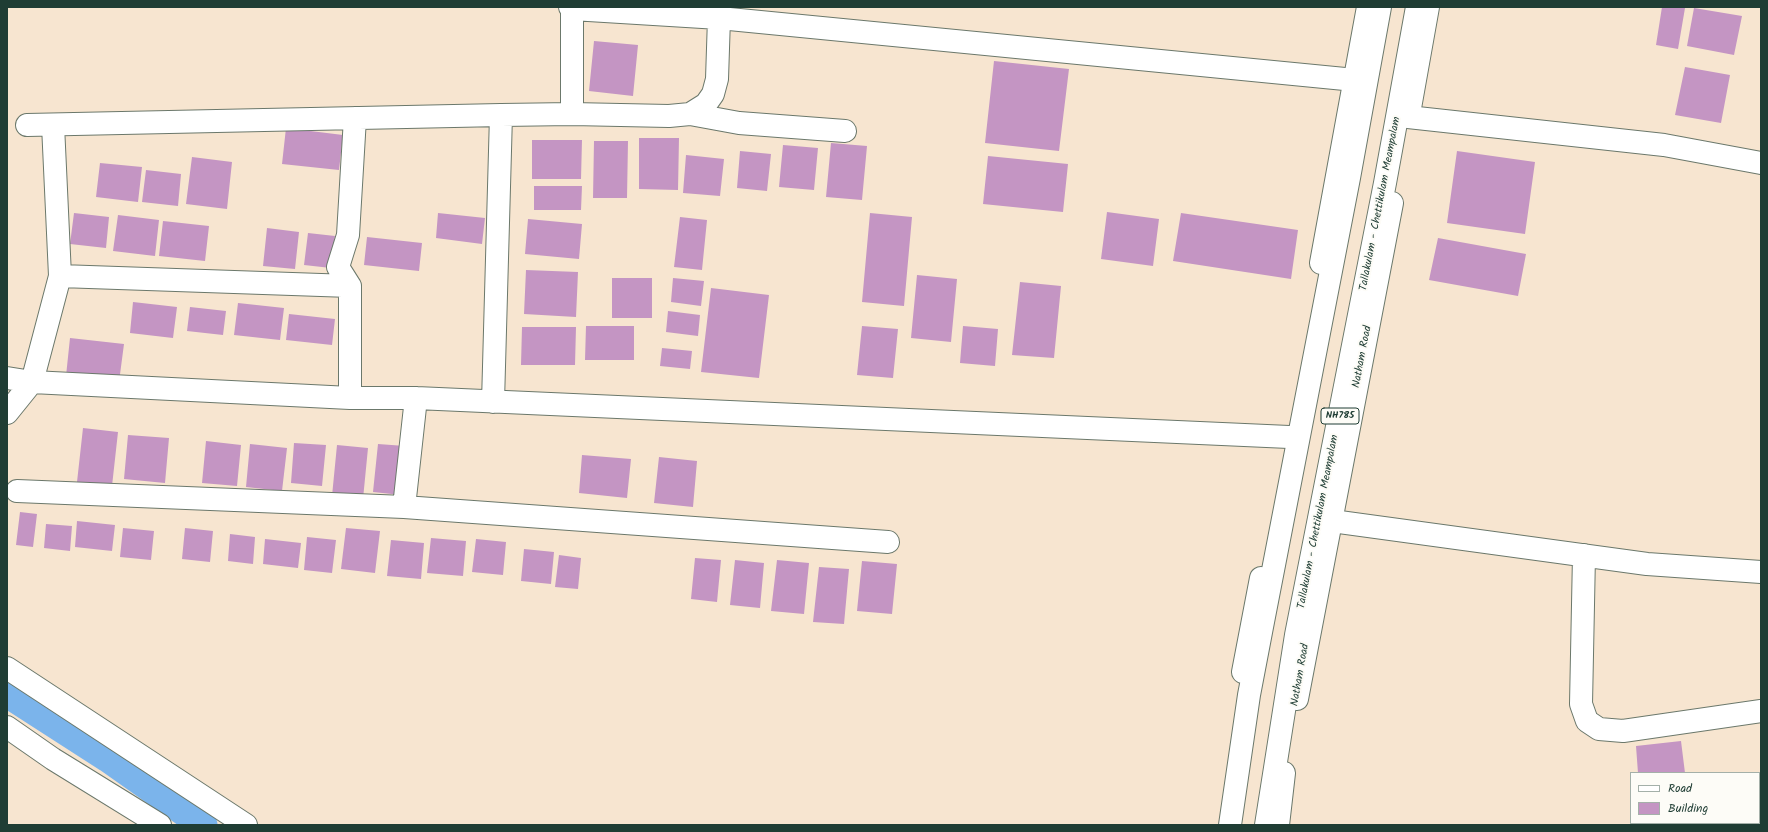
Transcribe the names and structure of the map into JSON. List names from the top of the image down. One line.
{"streets":{"main road":["Tallakulam - Chettikulam Meampalam","Natham Road","NH785"]},"legend":["Road","Building"]}
